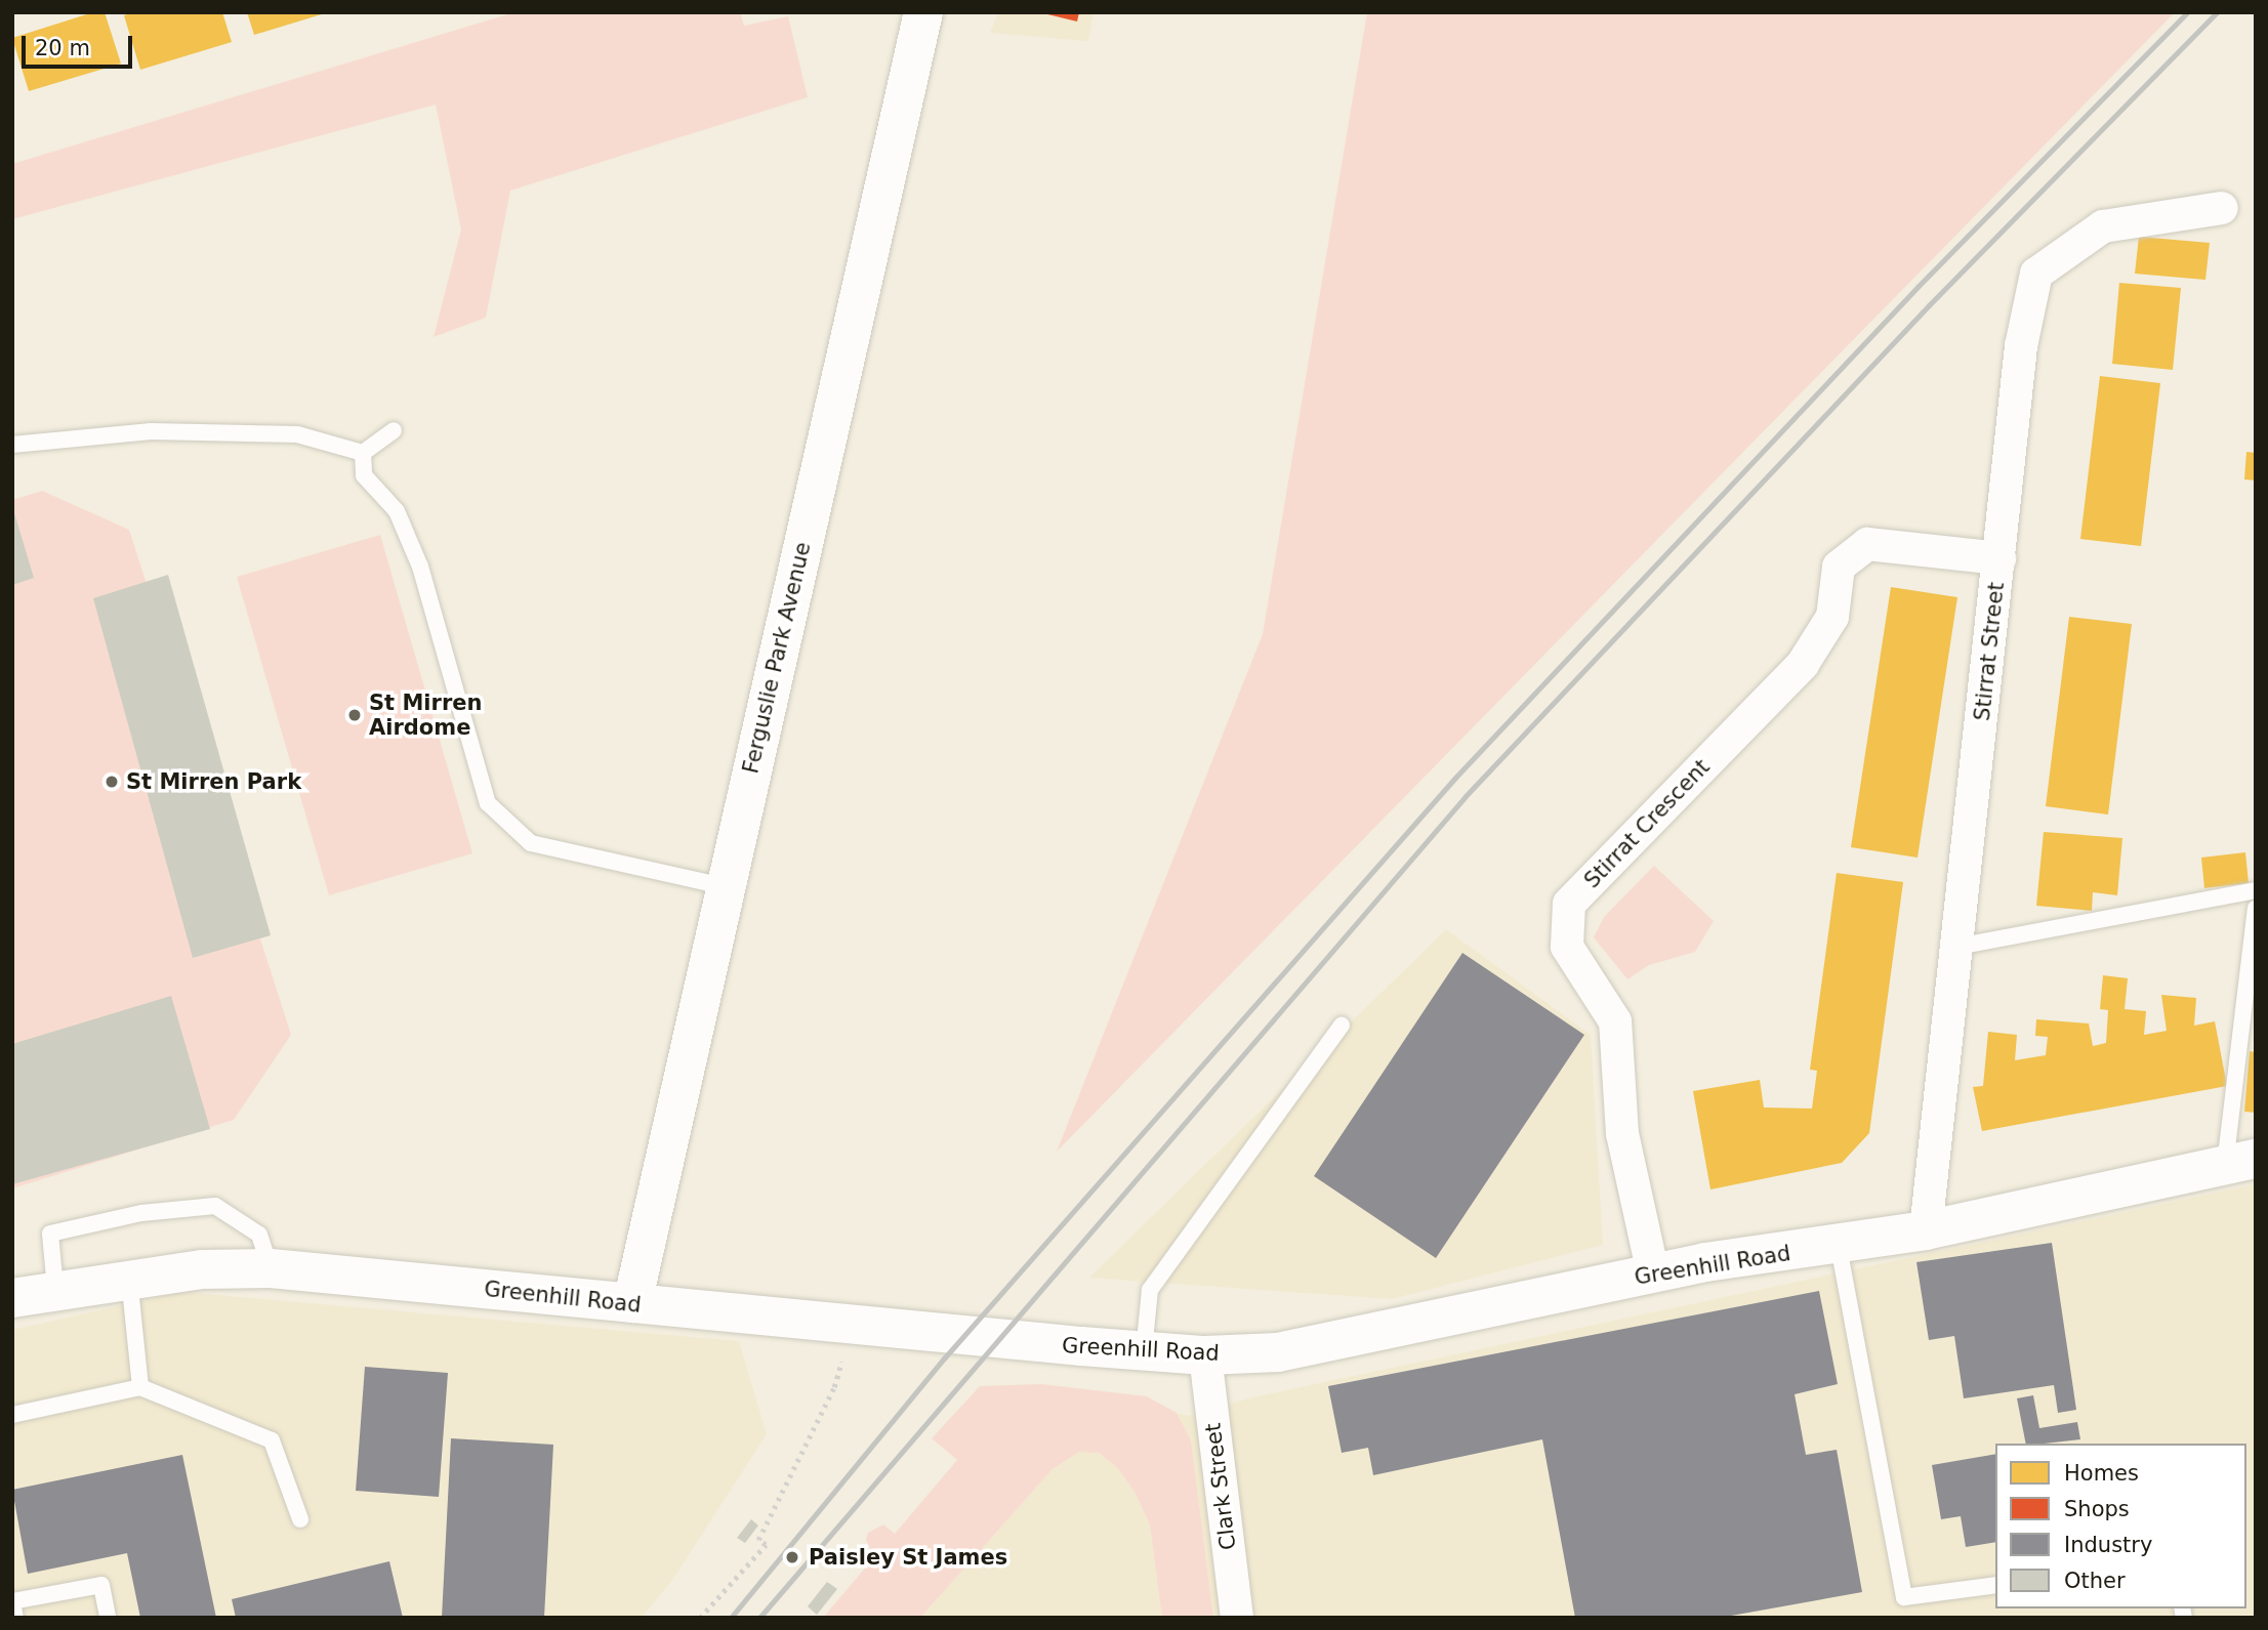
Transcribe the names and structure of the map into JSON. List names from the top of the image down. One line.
{"streets":{"street":["Stirrat Street","Ferguslie Park Avenue","Stirrat Crescent","Greenhill Road","Clark Street"]},"crossings":[["Stirrat Street","Stirrat Crescent"],["Stirrat Street","Greenhill Road"],["Ferguslie Park Avenue","Greenhill Road"],["Stirrat Crescent","Greenhill Road"],["Greenhill Road","Clark Street"]],"places":["St Mirren Airdome","St Mirren Park","Paisley St James"],"legend":["Homes","Shops","Industry","Other"],"scale_bar":"20 m"}
